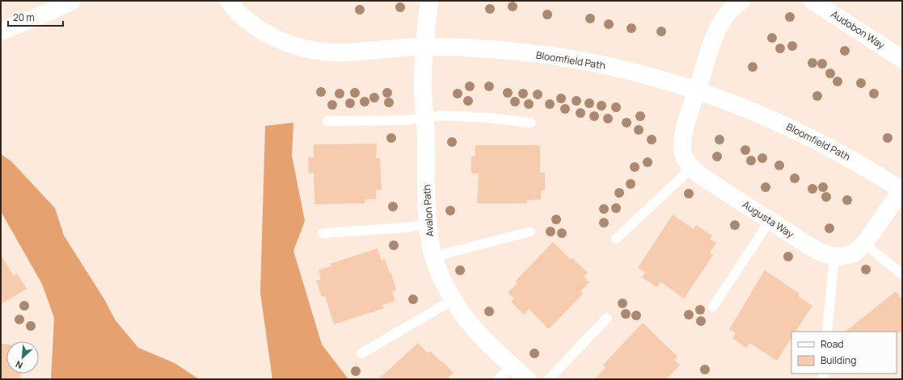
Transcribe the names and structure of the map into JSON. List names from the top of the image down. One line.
{"streets":{"street":["Audobon Way","Bloomfield Path","Avalon Path","Augusta Way"]},"crossings":[["Bloomfield Path","Avalon Path"],["Bloomfield Path","Augusta Way"]],"legend":["Road","Building"],"scale_bar":"20 m","north":"bottom left"}
